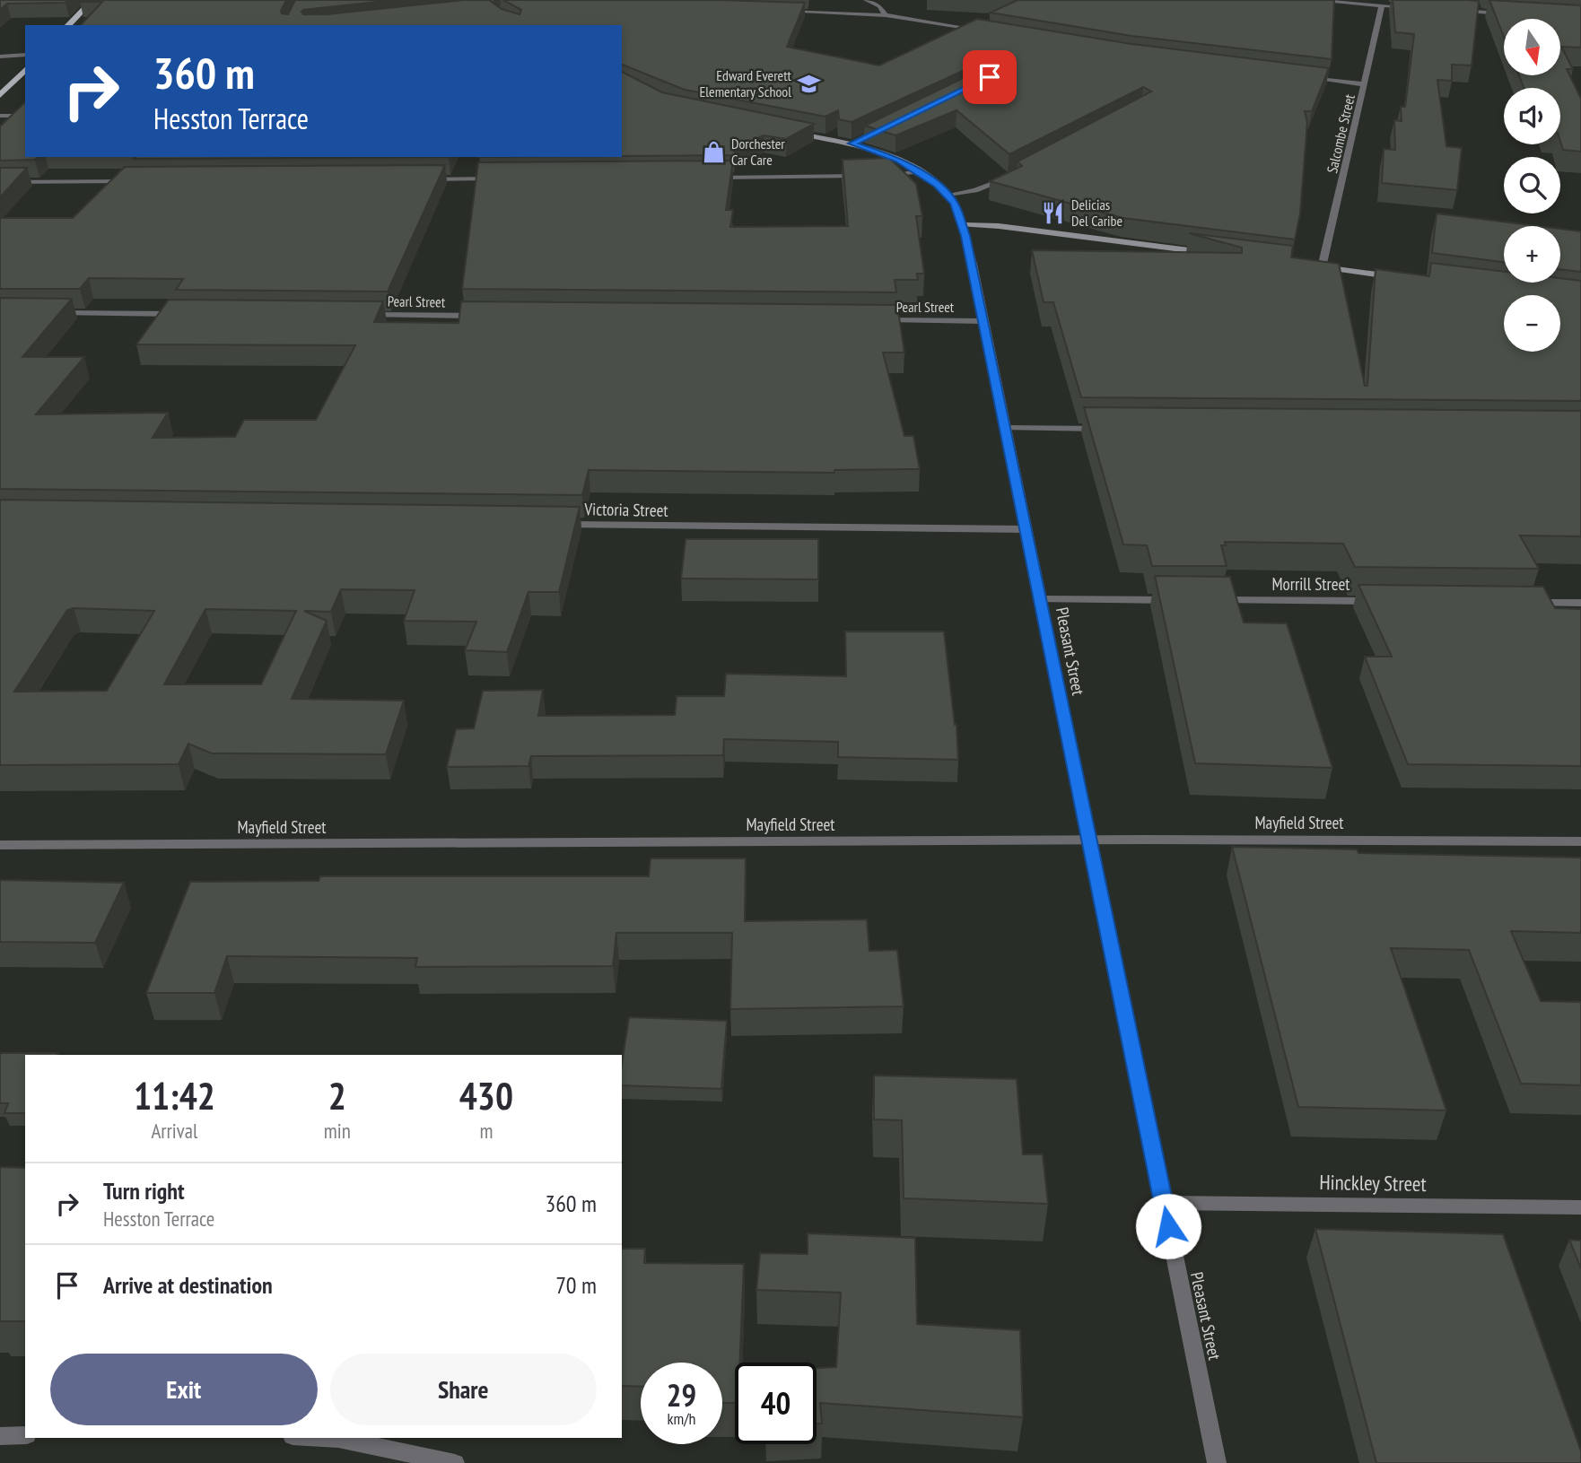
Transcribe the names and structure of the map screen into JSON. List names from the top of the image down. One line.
{"streets":{"main road":["Pleasant Street"],"street":["Salcombe Street","Pearl Street","Victoria Street","Morrill Street","Mayfield Street","Hinckley Street"]},"crossings":[["Pearl Street","Pleasant Street"],["Victoria Street","Pleasant Street"],["Pleasant Street","Mayfield Street"],["Pleasant Street","Hinckley Street"]],"places":{"school or university":["Edward Everett Elementary School"],"shop":["Dorchester Car Care"],"restaurant":["Delicias Del Caribe"]},"north":"bottom","page":{"map_buttons":["+","−"],"turn":["360 m","Hesston Terrace"],"eta":["11:42","Arrival","2","min","430","m"],"list":[{"name":"Turn right","note":"Hesston Terrace","value":"360 m"},{"name":"Arrive at destination","value":"70 m"}],"buttons":["Exit","Share"],"speed":"29 km/h","limit":"40"}}
